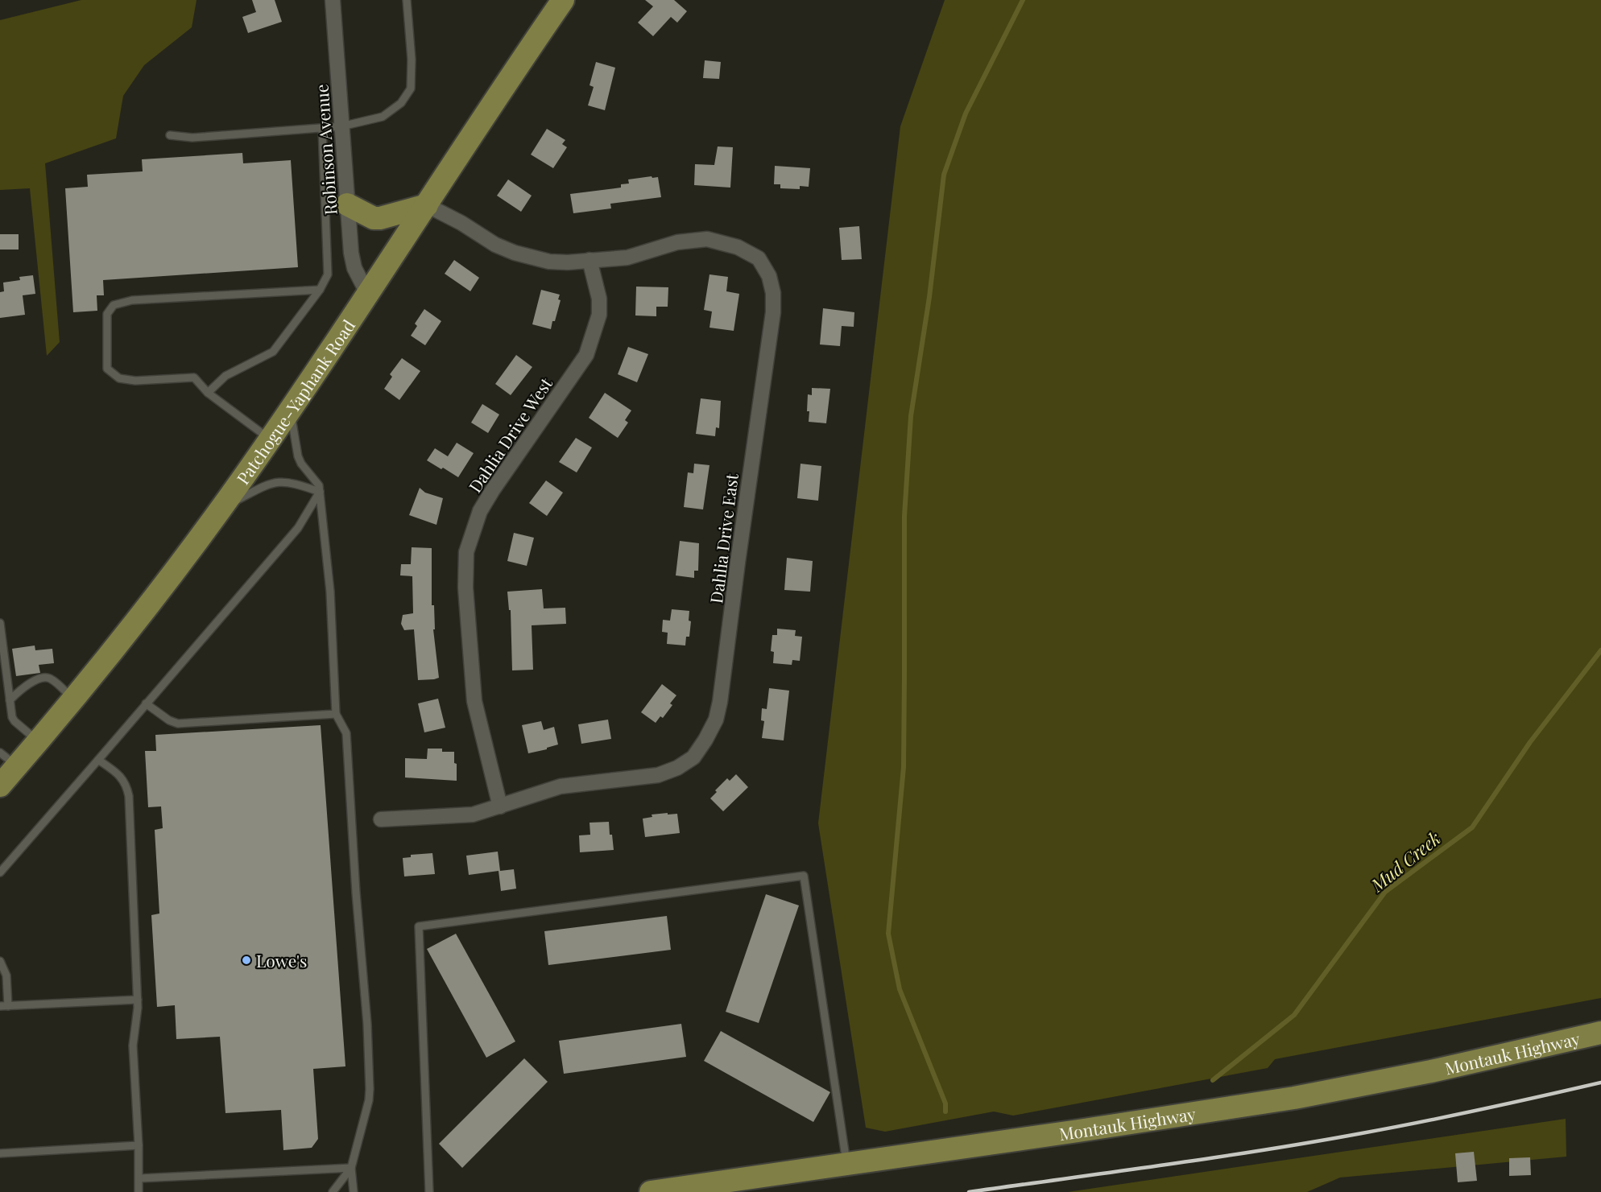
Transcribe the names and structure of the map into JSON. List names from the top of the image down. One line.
{"streets":{"main road":["Patchogue-Yaphank Road","Montauk Highway"],"street":["Robinson Avenue","Dahlia Drive West","Dahlia Drive East"]},"crossings":[["Robinson Avenue","Patchogue-Yaphank Road"],["Patchogue-Yaphank Road","Dahlia Drive East"],["Dahlia Drive West","Dahlia Drive East"]],"water":["Mud Creek"],"places":["Lowe's"]}
